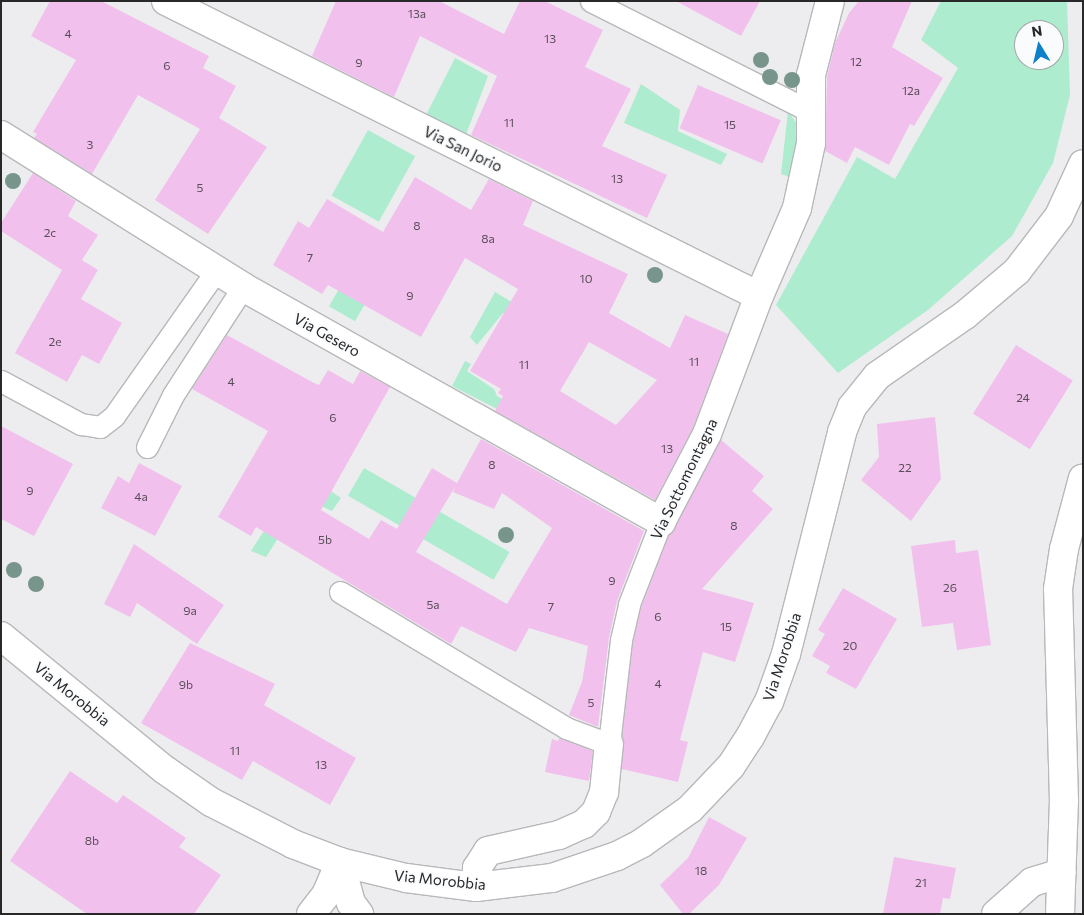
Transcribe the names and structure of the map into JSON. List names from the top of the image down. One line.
{"streets":{"street":["Via San Jorio","Via Gesero","Via Sottomontagna","Via Morobbia"]},"crossings":[["Via San Jorio","Via Sottomontagna"],["Via Gesero","Via Sottomontagna"],["Via Sottomontagna","Via Morobbia"]],"house_numbers":["13a","4","13","12","9","6","12a","11","15","3","13","5","8","2c","8a","7","10","9","2e","11","11","4","24","6","13","8","22","9","4a","8","5b","9","26","5a","7","9a","6","15","20","4","9b","5","11","13","8b","18","21"],"north":"top"}
